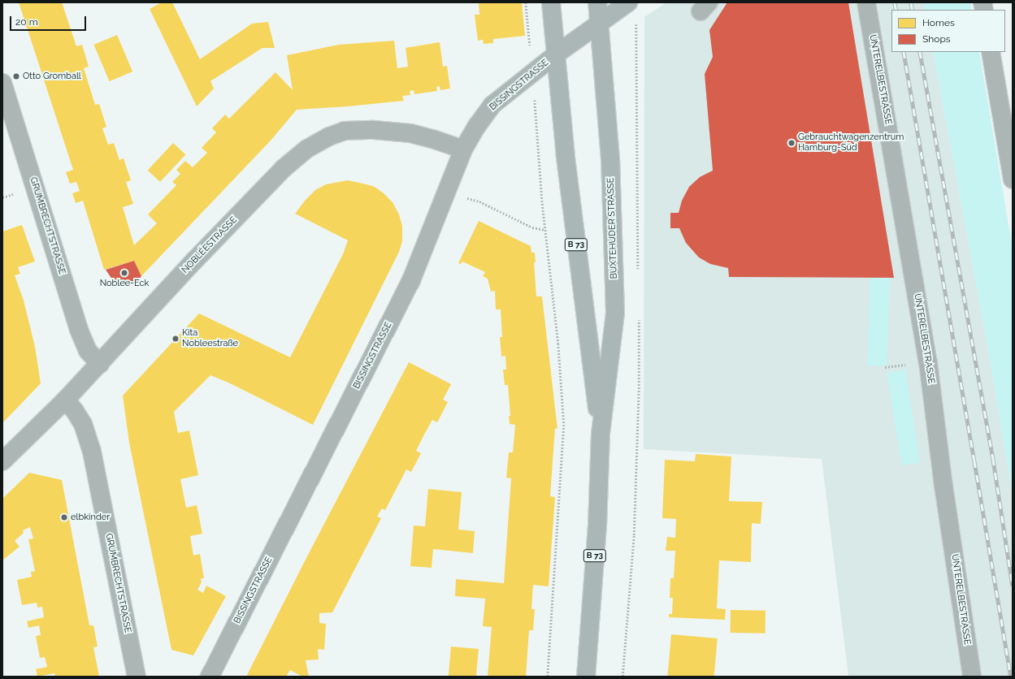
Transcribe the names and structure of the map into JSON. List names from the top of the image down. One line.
{"streets":{"main road":["BUXTEHUDER STRASSE","B 73"],"street":["UNTERELBESTRASSE","BISSINGSTRASSE","GRUMBRECHTSTRASSE","NOBLÉESTRASSE"]},"crossings":[["BISSINGSTRASSE","BUXTEHUDER STRASSE"],["BISSINGSTRASSE","B 73"],["BISSINGSTRASSE","NOBLÉESTRASSE"],["GRUMBRECHTSTRASSE","NOBLÉESTRASSE"],["BUXTEHUDER STRASSE","B 73"]],"places":["Otto Gromball","Gebrauchtwagenzentrum Hamburg-Süd","Noblee-Eck","Kita Nobleestraße","elbkinder"],"legend":["Homes","Shops"],"scale_bar":"20 m"}
